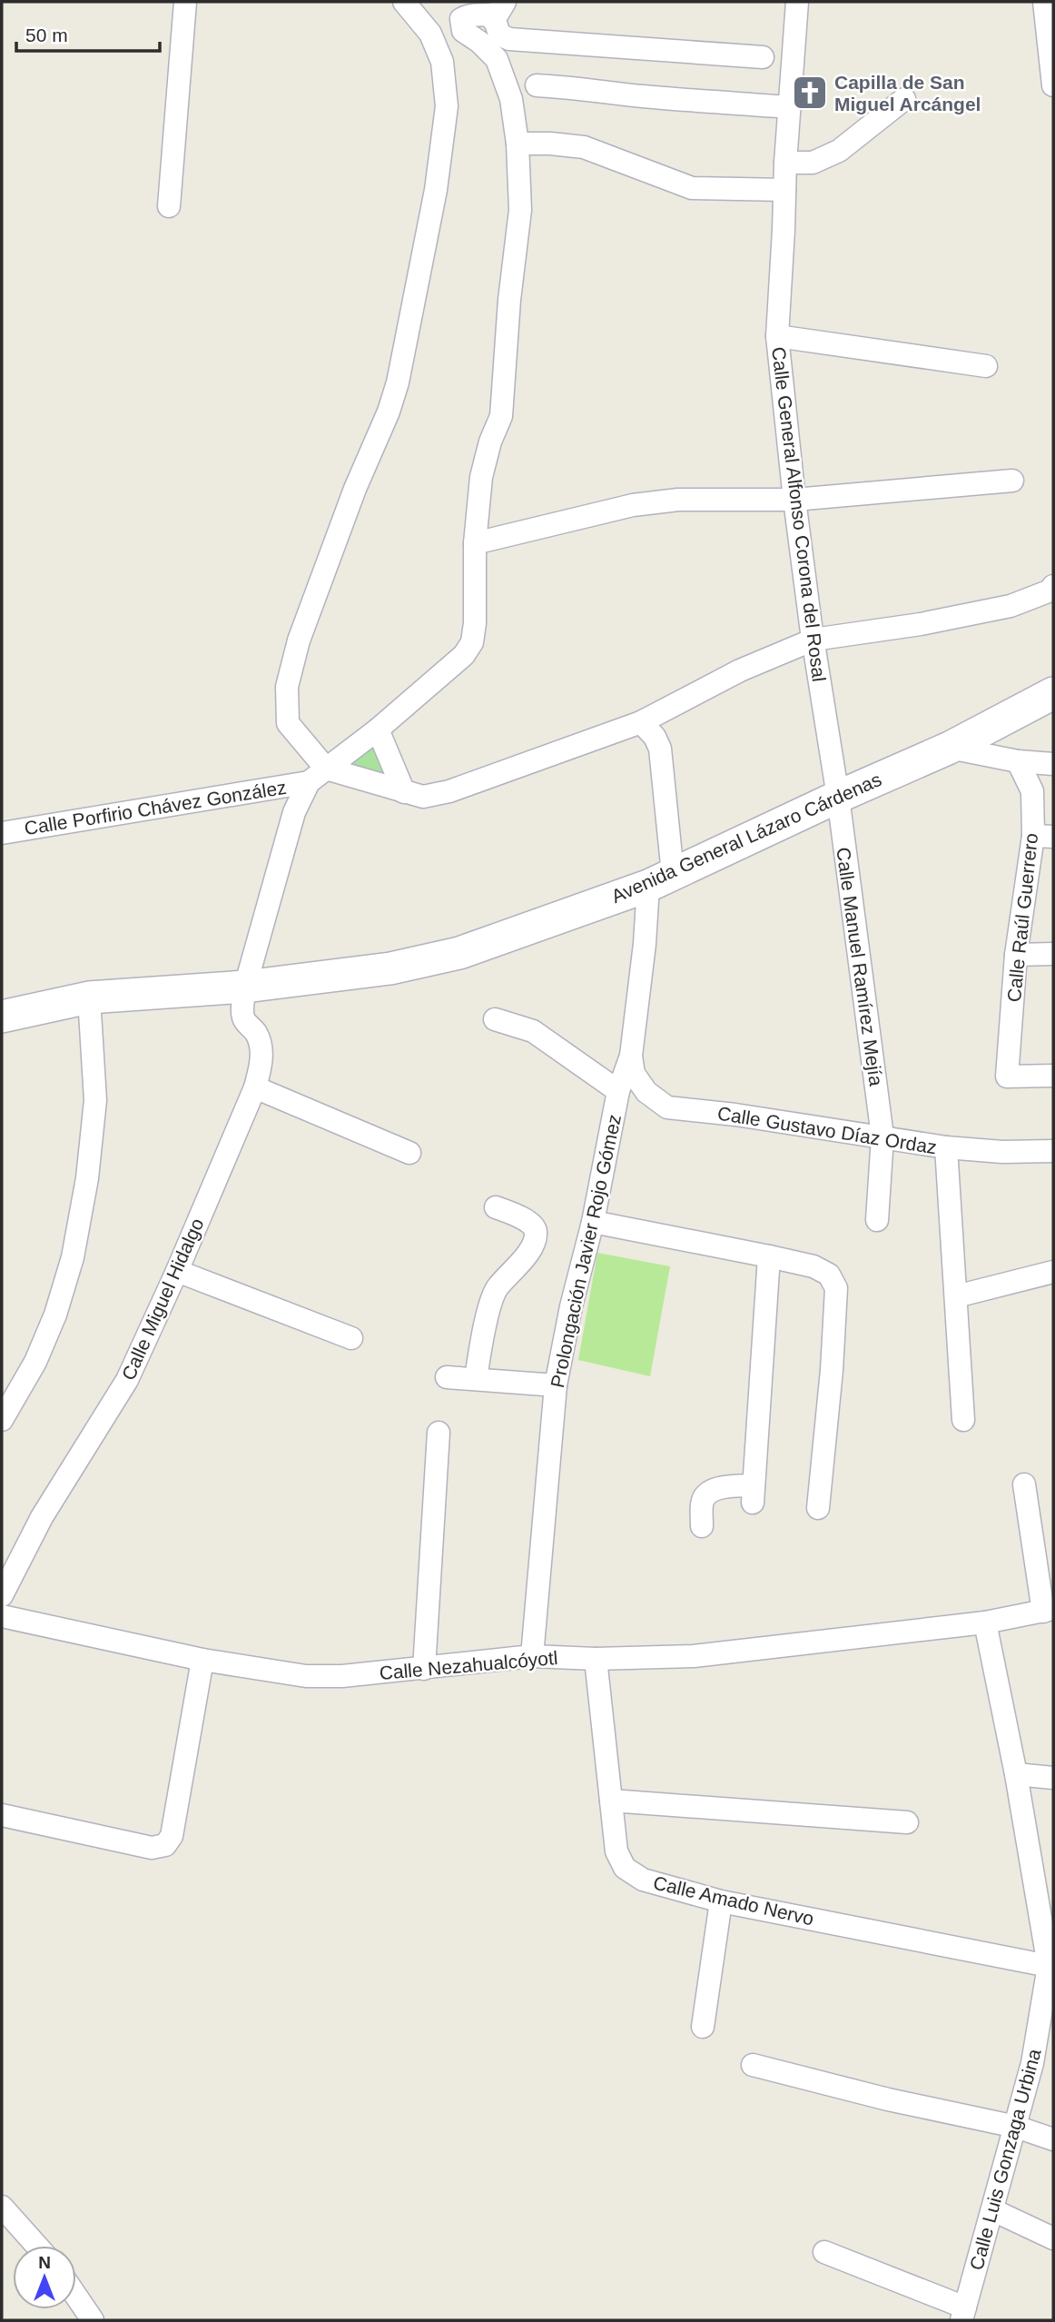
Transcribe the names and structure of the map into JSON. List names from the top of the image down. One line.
{"streets":{"street":["Calle General Alfonso Corona del Rosal","Calle Porfirio Chávez González","Avenida General Lázaro Cárdenas","Calle Raúl Guerrero","Calle Manuel Ramírez Mejía","Calle Gustavo Díaz Ordaz","Prolongación Javier Rojo Gómez","Calle Miguel Hidalgo","Calle Nezahualcóyotl","Calle Amado Nervo","Calle Luis Gonzaga Urbina"]},"crossings":[["Calle General Alfonso Corona del Rosal","Calle Porfirio Chávez González"],["Calle General Alfonso Corona del Rosal","Avenida General Lázaro Cárdenas"],["Calle General Alfonso Corona del Rosal","Calle Manuel Ramírez Mejía"],["Calle Porfirio Chávez González","Prolongación Javier Rojo Gómez"],["Calle Porfirio Chávez González","Calle Miguel Hidalgo"],["Avenida General Lázaro Cárdenas","Calle Manuel Ramírez Mejía"],["Avenida General Lázaro Cárdenas","Prolongación Javier Rojo Gómez"],["Avenida General Lázaro Cárdenas","Calle Miguel Hidalgo"],["Calle Manuel Ramírez Mejía","Calle Gustavo Díaz Ordaz"],["Calle Gustavo Díaz Ordaz","Prolongación Javier Rojo Gómez"],["Prolongación Javier Rojo Gómez","Calle Nezahualcóyotl"],["Calle Nezahualcóyotl","Calle Amado Nervo"],["Calle Nezahualcóyotl","Calle Luis Gonzaga Urbina"],["Calle Amado Nervo","Calle Luis Gonzaga Urbina"]],"places":{"church":["Capilla de San Miguel Arcángel"]},"scale_bar":"50 m","north":"top"}
